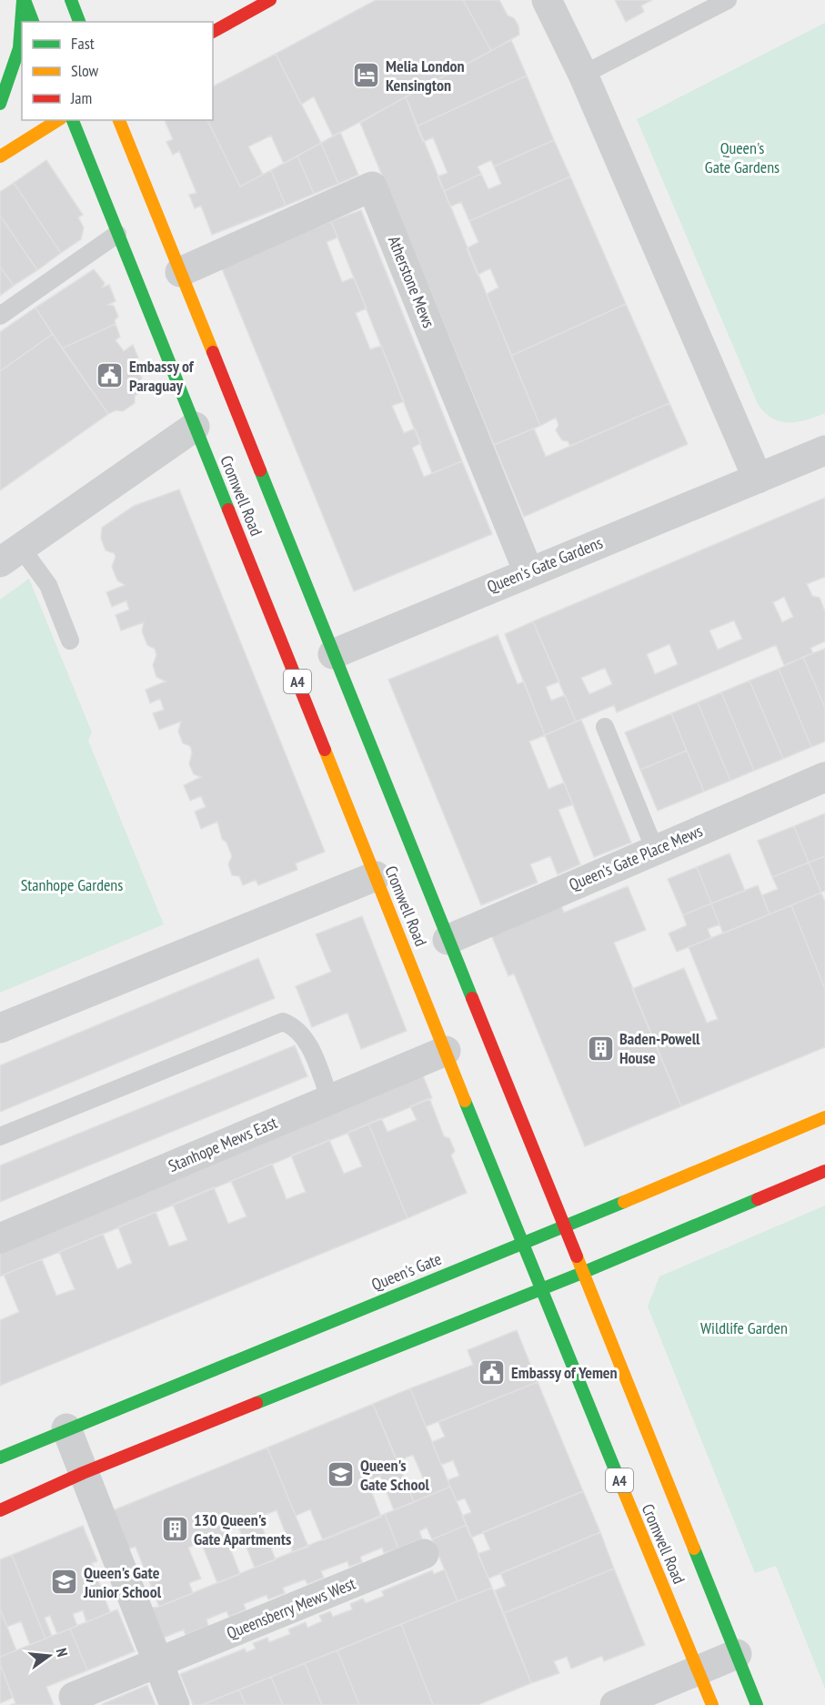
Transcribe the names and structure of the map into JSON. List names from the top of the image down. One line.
{"streets":{"main road":["Cromwell Road","A4","Queen's Gate"],"street":["Atherstone Mews","Queen's Gate Gardens","Queen's Gate Place Mews","Stanhope Mews East","Queensberry Mews West"]},"crossings":[["Atherstone Mews","Cromwell Road"],["Atherstone Mews","Queen's Gate Gardens"],["Cromwell Road","Queen's Gate Gardens"],["Cromwell Road","Queen's Gate Place Mews"],["Cromwell Road","Stanhope Mews East"],["Cromwell Road","Queen's Gate"]],"parks":["Queen's Gate Gardens","Stanhope Gardens","Wildlife Garden"],"places":{"hotel":["Melia London Kensington"],"public building":["Embassy of Paraguay","Embassy of Yemen"],"building":["Baden-Powell House","130 Queen's Gate Apartments"],"school or university":["Queen's Gate School","Queen's Gate Junior School"]},"legend":["Fast","Slow","Jam"],"north":"right"}
